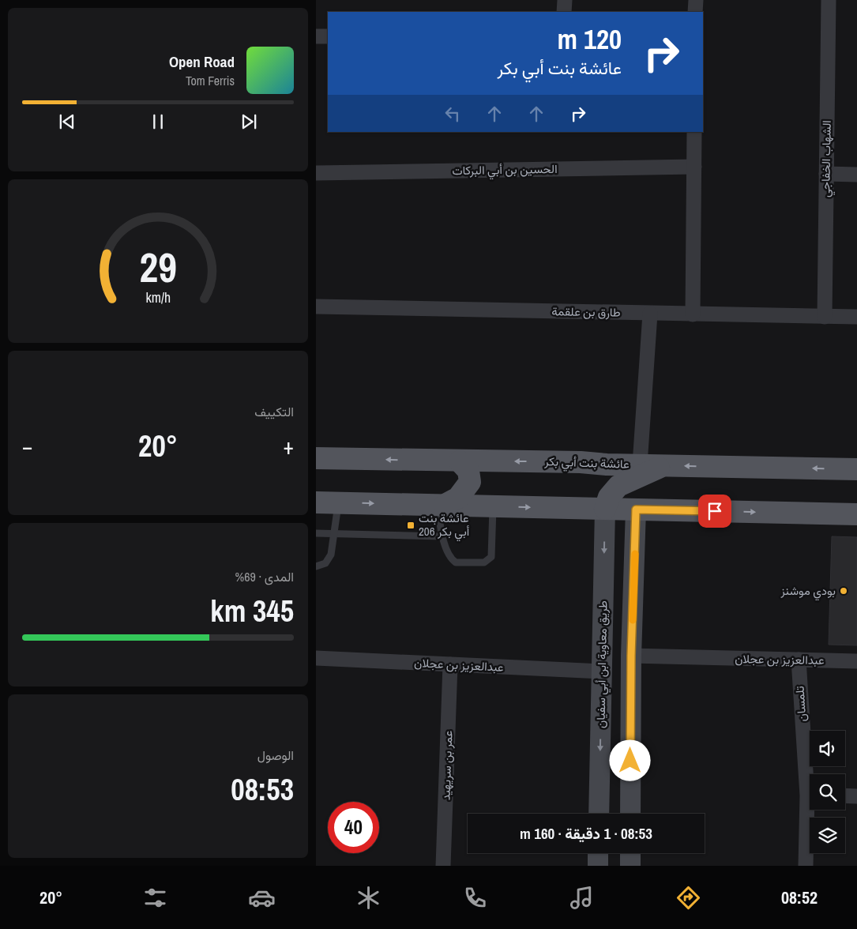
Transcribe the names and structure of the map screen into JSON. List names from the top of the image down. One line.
{"streets":{"main road":["عائشة بنت أبي بكر"],"street":["الشهاب الخفاجي","الحسين بن أبي البركات","طارق بن علقمة","عبدالعزيز بن عجلان","طريق معاوية ابن أبي سفيان","تلمسان","عمر بن سريهيد"]},"crossings":[["الشهاب الخفاجي","طارق بن علقمة"],["عبدالعزيز بن عجلان","طريق معاوية ابن أبي سفيان"],["عبدالعزيز بن عجلان","تلمسان"],["عبدالعزيز بن عجلان","عمر بن سريهيد"]],"places":{"transit":["عائشة بنت أبي بكر 206"],"other":["بودي موشنز"]},"page":{"turn":["120 m","عائشة بنت أبي بكر"],"song":["Open Road","Tom Ferris"],"tile":["التكييف",["المدى · 69%","345 km"],["الوصول","08:53"]],"heat":["−","20°","+"],"limit":"40","trip":"08:53 · 1 دقيقة · 160 m","tabs":["08:52","20°"],"gauge":["29","km/h"]}}
